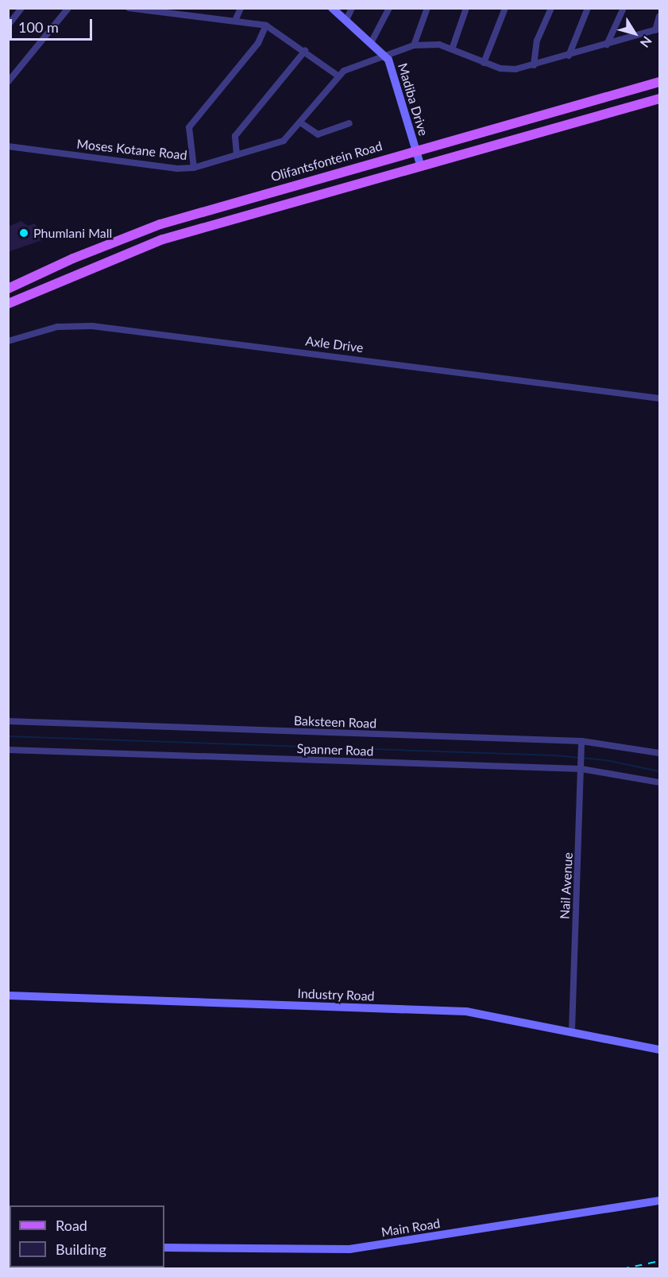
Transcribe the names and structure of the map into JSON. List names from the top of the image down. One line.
{"streets":{"main road":["Olifantsfontein Road"],"street":["Madiba Drive","Moses Kotane Road","Axle Drive","Baksteen Road","Spanner Road","Nail Avenue","Industry Road","Main Road"]},"crossings":[["Madiba Drive","Moses Kotane Road"],["Madiba Drive","Olifantsfontein Road"],["Baksteen Road","Nail Avenue"],["Spanner Road","Nail Avenue"],["Nail Avenue","Industry Road"]],"places":["Phumlani Mall"],"legend":["Road","Building"],"scale_bar":"100 m","north":"bottom right"}
